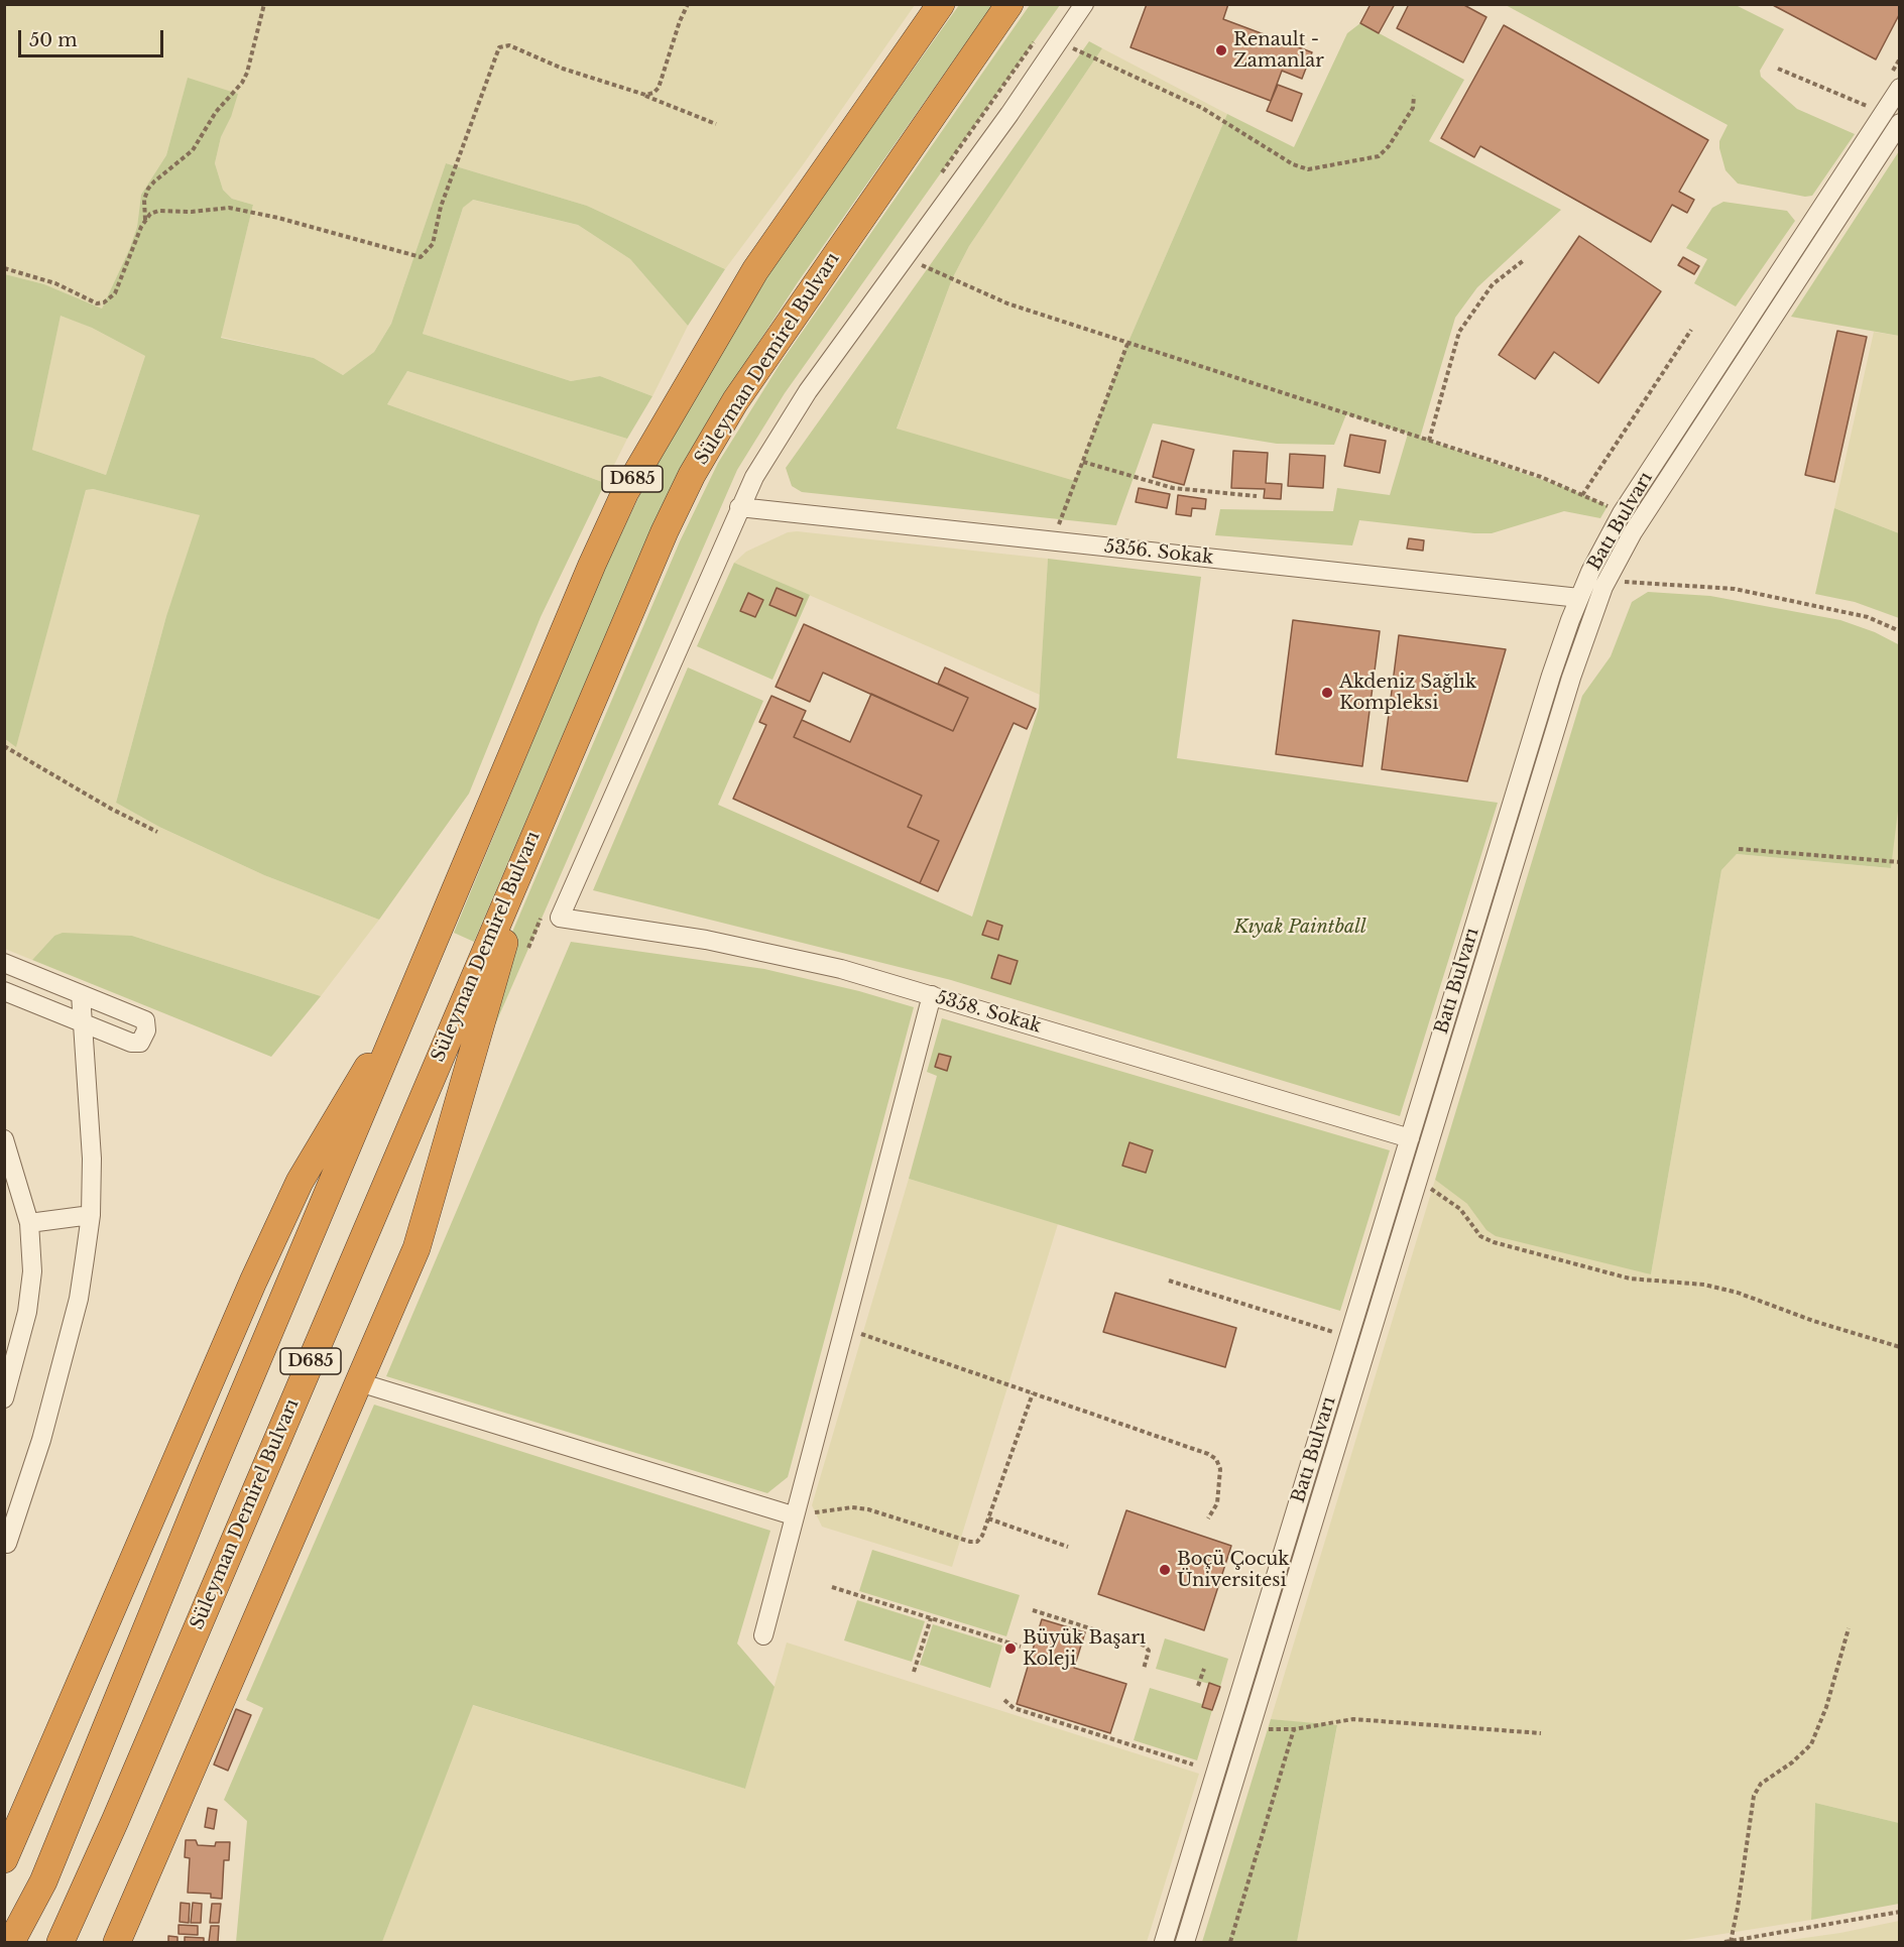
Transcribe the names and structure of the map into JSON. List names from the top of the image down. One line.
{"streets":{"highway":["Süleyman Demirel Bulvarı","D685"],"street":["Batı Bulvarı","5356. Sokak","5358. Sokak"]},"crossings":[["Batı Bulvarı","5356. Sokak"],["Batı Bulvarı","5358. Sokak"],["5356. Sokak","5358. Sokak"]],"parks":["Kıyak Paintball"],"places":["Renault - Zamanlar","Akdeniz Sağlık Kompleksi","Boçü Çocuk Üniversitesi","Büyük Başarı Koleji"],"scale_bar":"50 m"}
